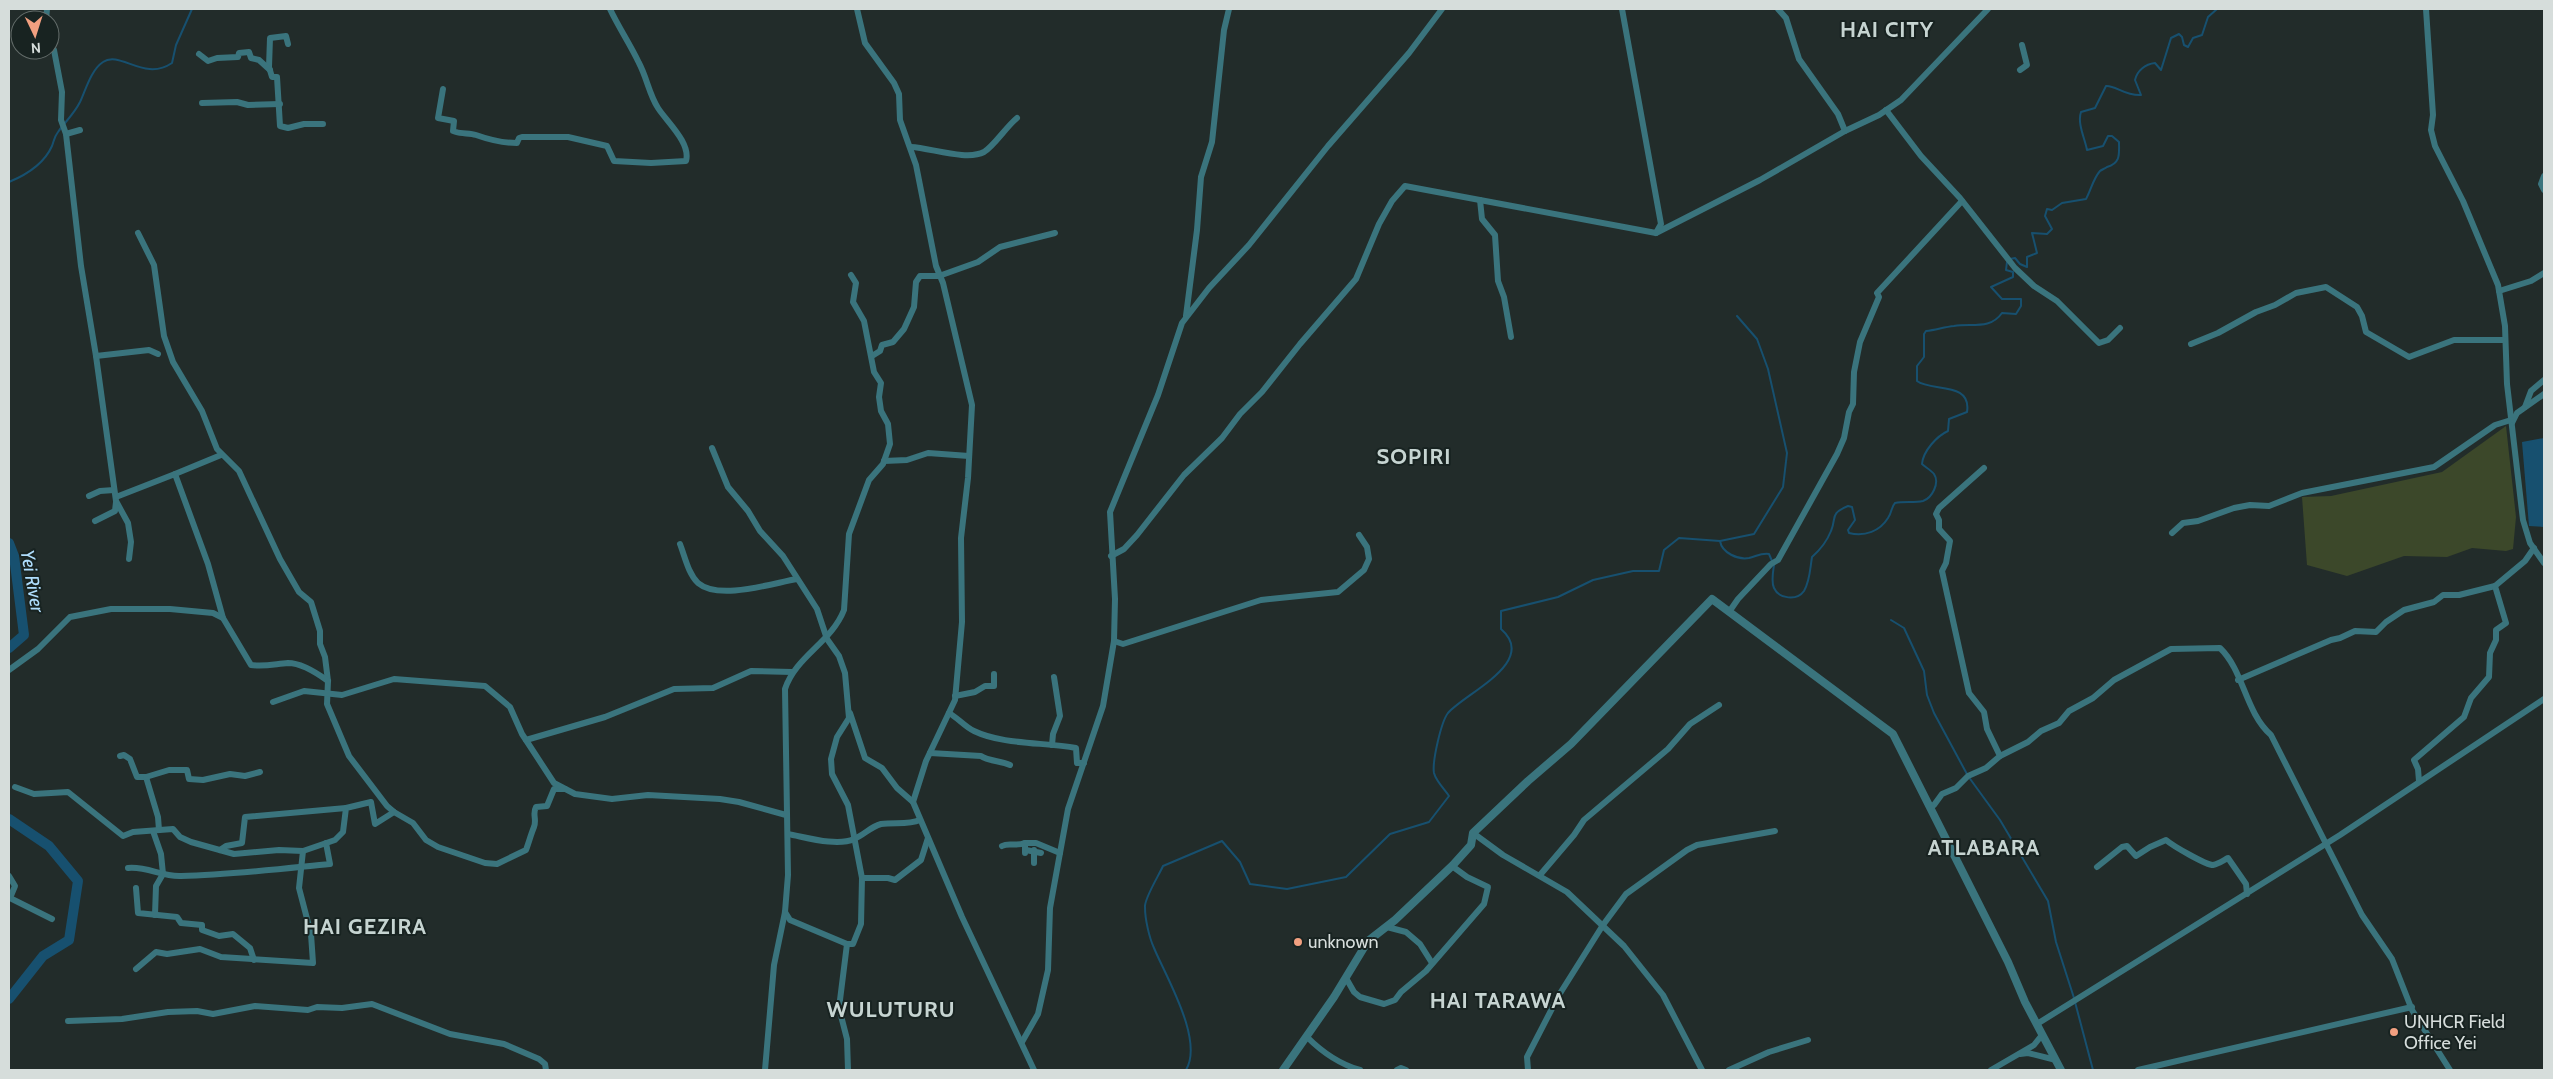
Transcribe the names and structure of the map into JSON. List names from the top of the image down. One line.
{"districts":["HAI CITY","SOPIRI","ATLABARA","HAI GEZIRA","HAI TARAWA","WULUTURU"],"water":["Yei River"],"places":["unknown","UNHCR Field Office Yei"],"north":"bottom"}
